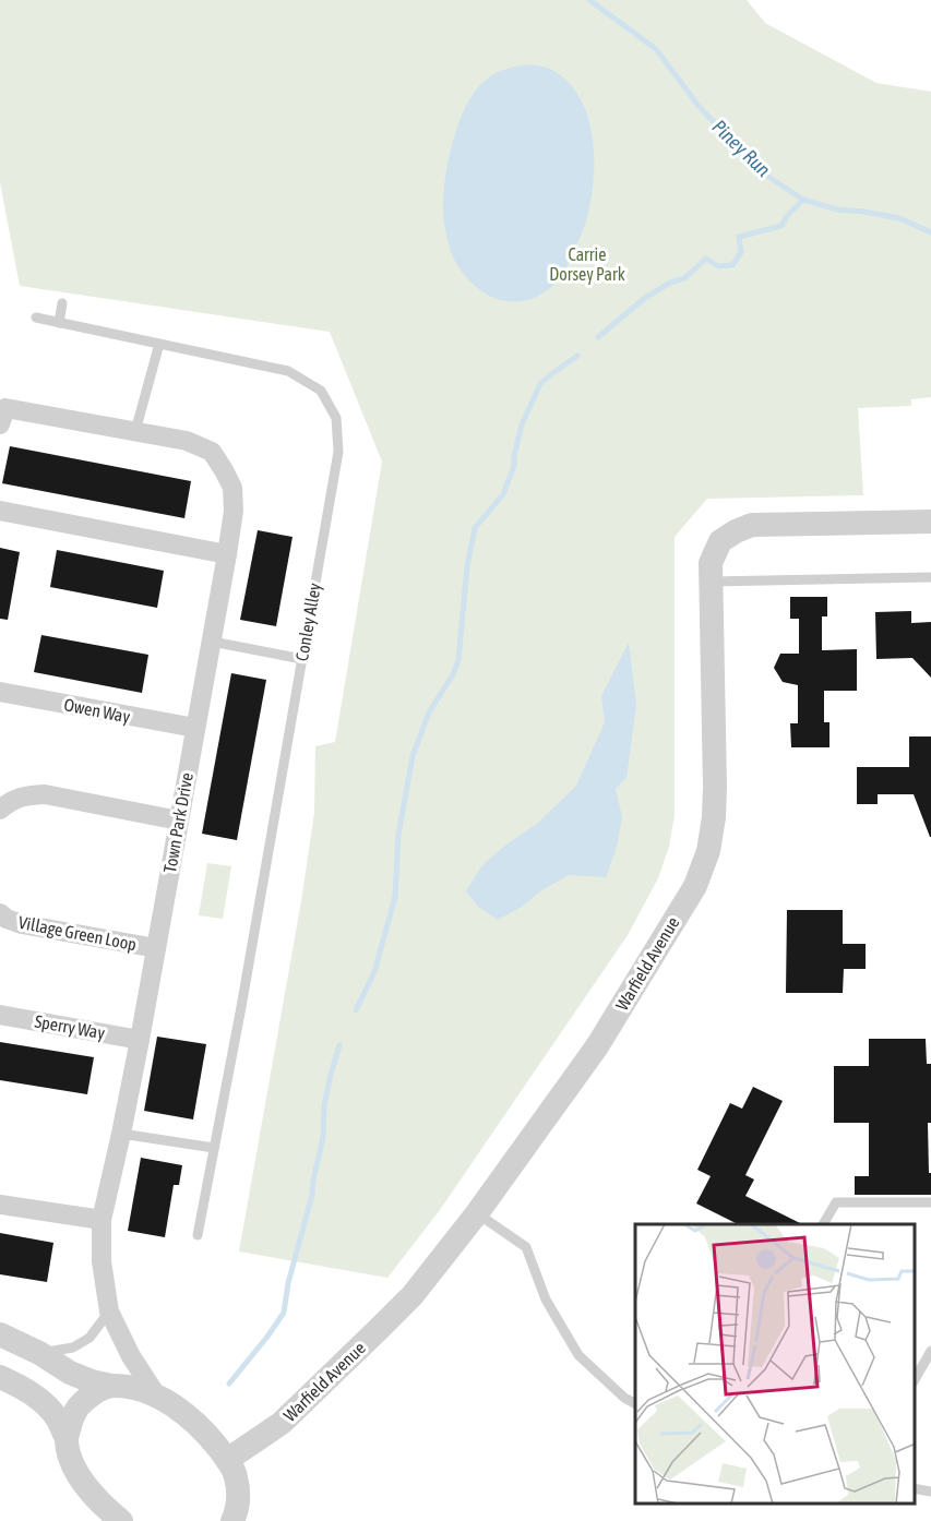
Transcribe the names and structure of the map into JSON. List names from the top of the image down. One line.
{"streets":{"street":["Owen Way","Town Park Drive","Village Green Loop","Warfield Avenue","Sperry Way"],"lane":["Conley Alley"]},"crossings":[["Owen Way","Town Park Drive"],["Town Park Drive","Village Green Loop"],["Town Park Drive","Sperry Way"]],"water":["Piney Run"],"parks":["Carrie Dorsey Park"]}
